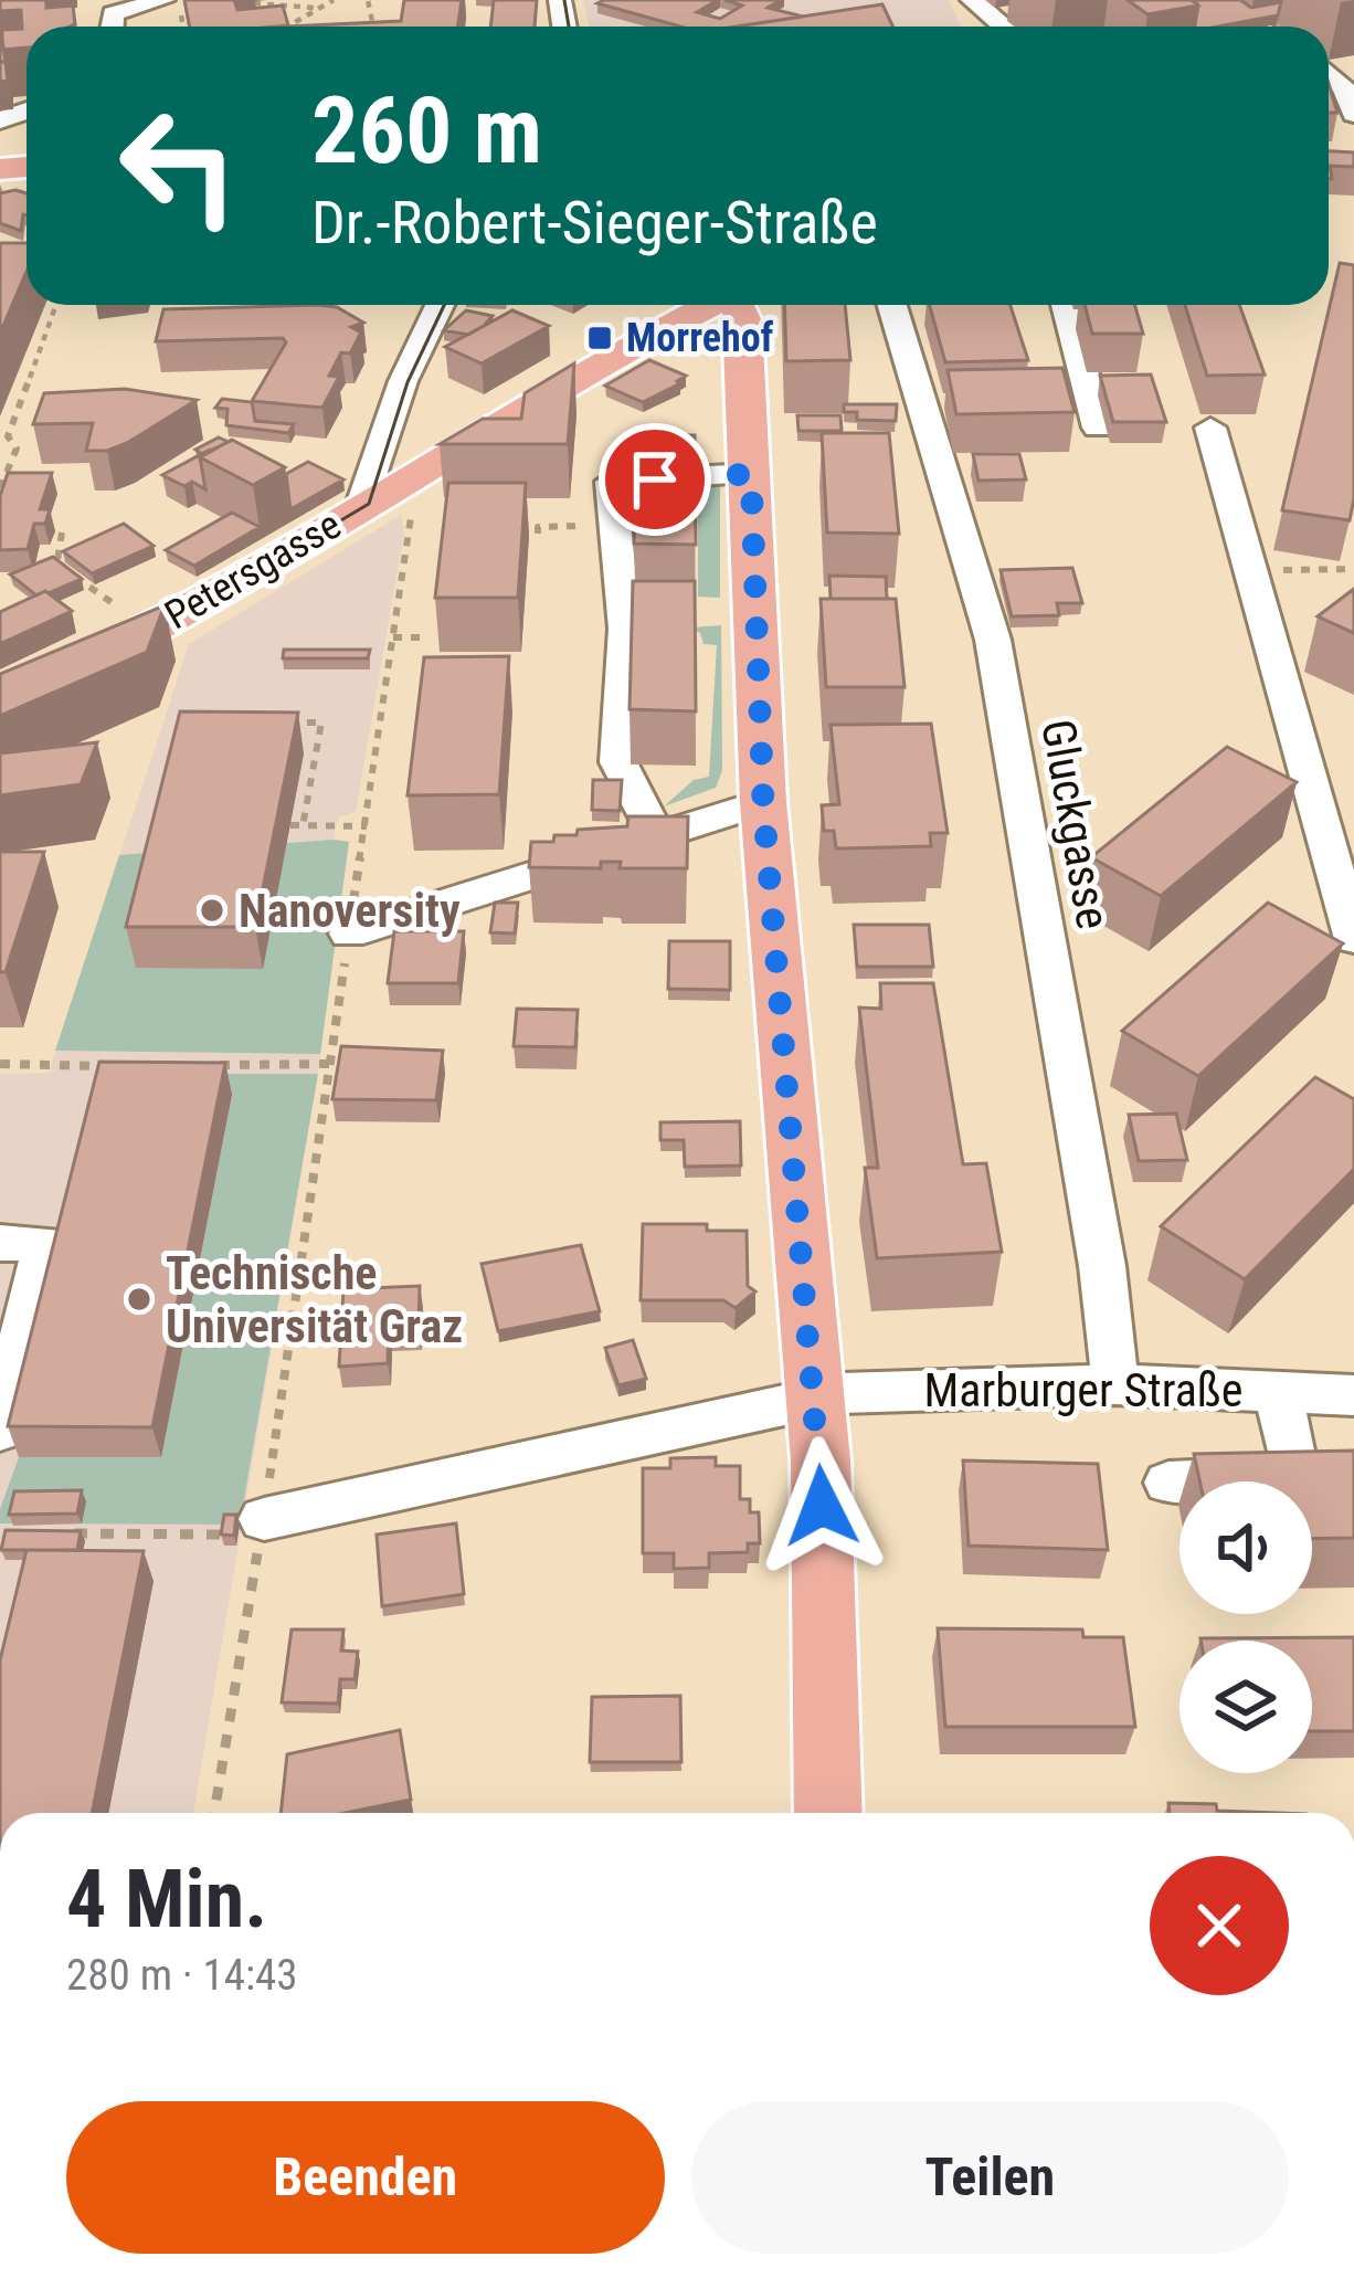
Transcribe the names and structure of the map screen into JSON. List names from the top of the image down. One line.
{"streets":{"main road":["Petersgasse"],"street":["Gluckgasse","Marburger Straße"]},"crossings":[["Gluckgasse","Marburger Straße"]],"places":{"transit":["Morrehof"],"other":["Nanoversity","Technische Universität Graz"]},"page":{"turn":["260 m","Dr.-Robert-Sieger-Straße"],"heading":["4 Min.","280 m · 14:43"],"buttons":["Beenden","Teilen"]}}
